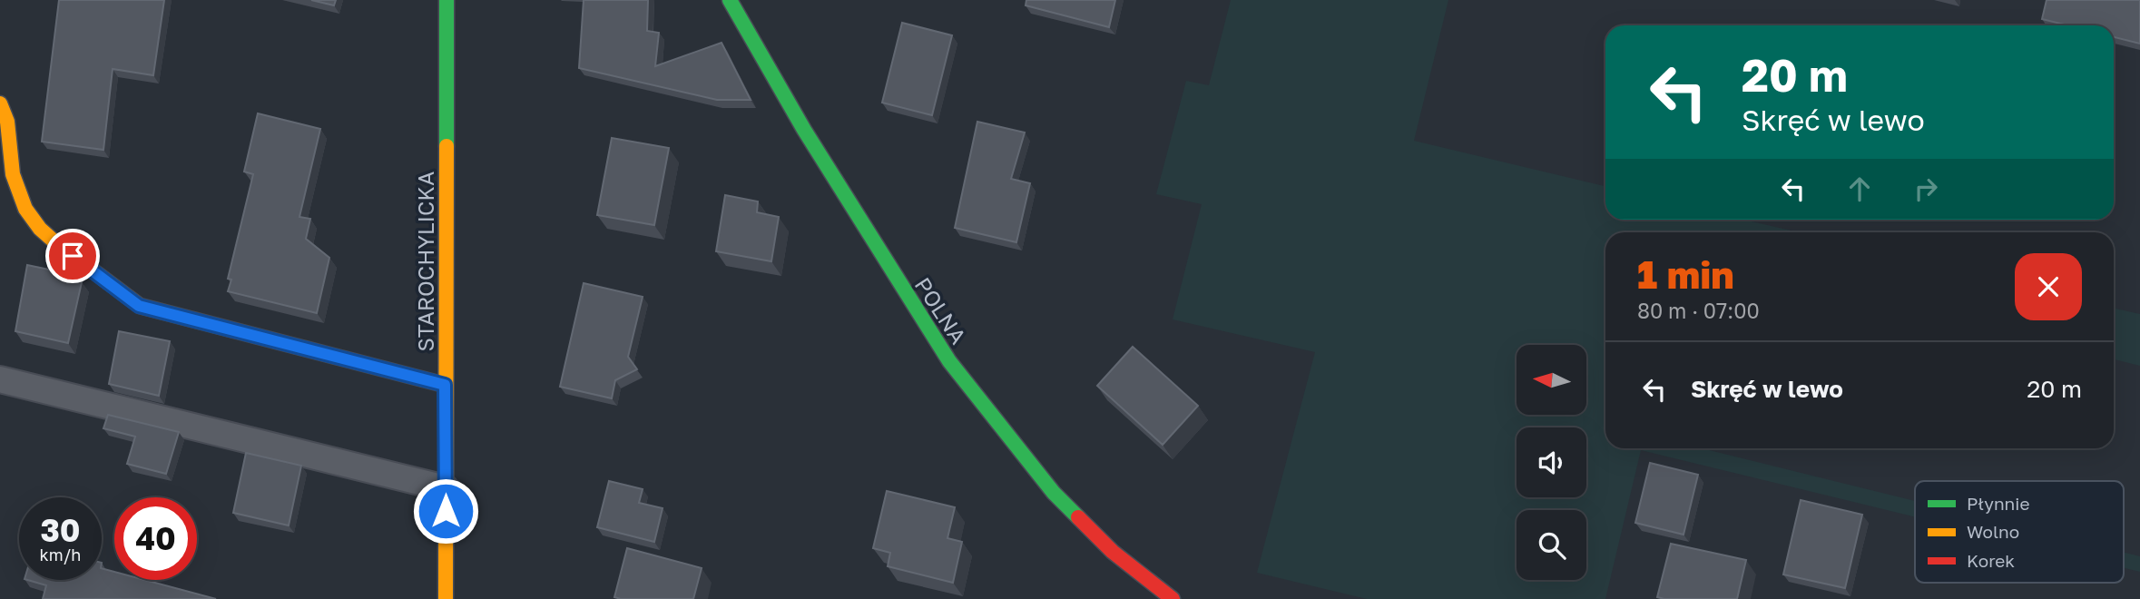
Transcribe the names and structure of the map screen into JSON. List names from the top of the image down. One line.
{"streets":{"street":["STAROCHYLICKA","POLNA"]},"legend":["Płynnie","Wolno","Korek"],"north":"left","page":{"turn":["20 m","Skręć w lewo"],"heading":["1 min","80 m · 07:00"],"list":[{"name":"Skręć w lewo","value":"20 m"}],"speed":"30 km/h","limit":"40"}}
